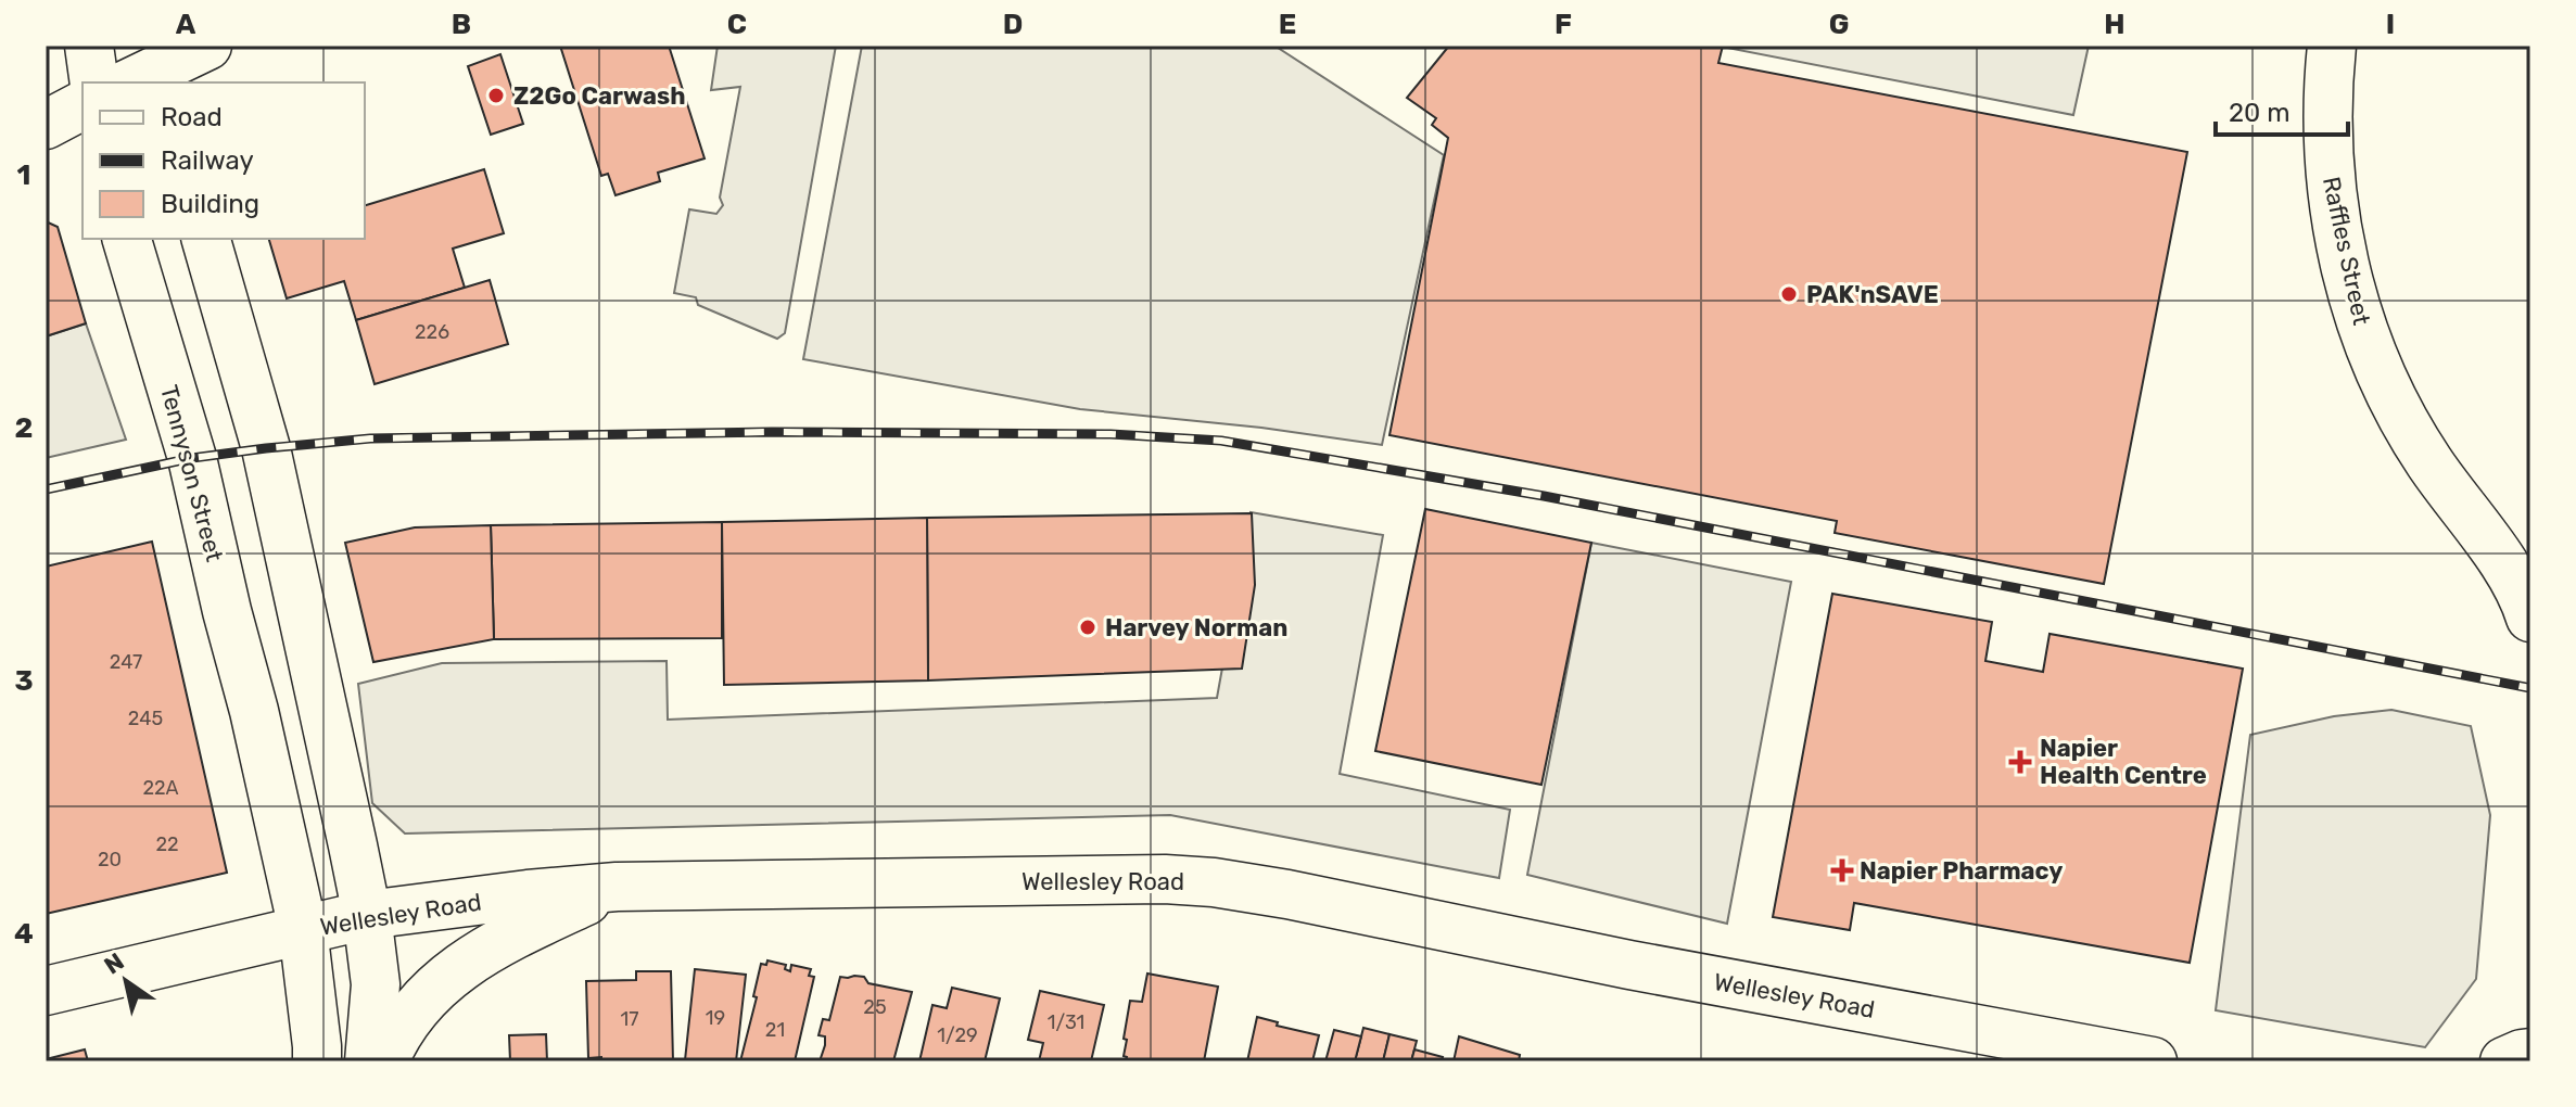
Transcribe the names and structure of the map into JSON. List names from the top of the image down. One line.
{"streets":{"main road":["Raffles Street","Tennyson Street","Wellesley Road"]},"crossings":[["Tennyson Street","Wellesley Road"]],"places":{"other":["Z2Go Carwash","PAK'nSAVE","Harvey Norman"],"health":["Napier Health Centre","Napier Pharmacy"]},"house_numbers":["226","247","245","22A","22","20","25","19","17","1/31","21","1/29"],"legend":["Road","Railway","Building"],"scale_bar":"20 m","north":"top left","grid":{"columns":["A","B","C","D","E","F","G","H","I"],"rows":["1","2","3","4"]}}
